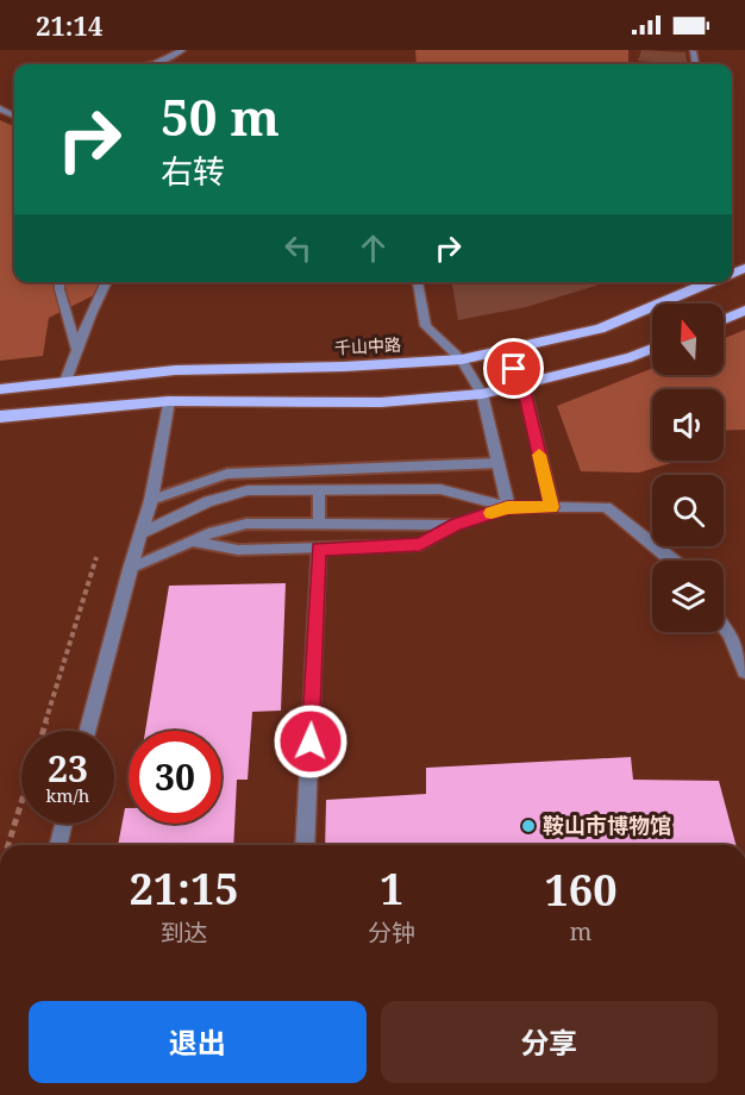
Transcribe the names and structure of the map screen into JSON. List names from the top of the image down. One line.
{"streets":{"main road":["千山中路"]},"places":["鞍山市博物馆"],"north":"top","page":{"status":"21:14","turn":["50 m","右转"],"speed":"23 km/h","limit":"30","eta":["21:15","到达","1","分钟","160","m"],"buttons":["退出","分享"]}}
